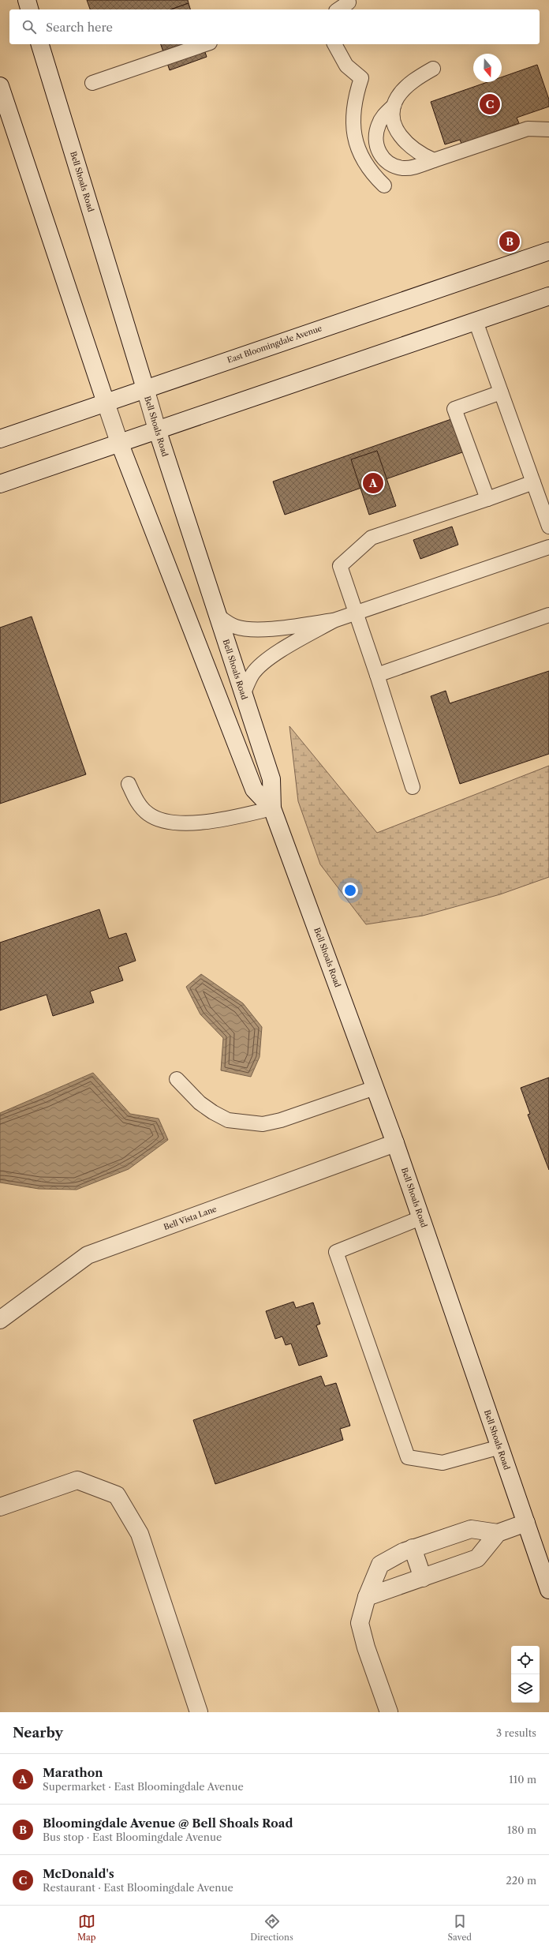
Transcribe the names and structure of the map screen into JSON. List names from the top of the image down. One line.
{"streets":{"main road":["Bell Shoals Road","East Bloomingdale Avenue","Bell Vista Lane"]},"crossings":[["Bell Shoals Road","East Bloomingdale Avenue"],["Bell Shoals Road","Bell Vista Lane"]],"north":"bottom","page":{"search":"Search here","pins":["C","B","A"],"heading":["Nearby","3 results"],"list":[{"mark":"A","name":"Marathon","note":"Supermarket · East Bloomingdale Avenue","value":"110 m"},{"mark":"B","name":"Bloomingdale Avenue @ Bell Shoals Road","note":"Bus stop · East Bloomingdale Avenue","value":"180 m"},{"mark":"C","name":"McDonald's","note":"Restaurant · East Bloomingdale Avenue","value":"220 m"}],"nav":["Map","Directions","Saved"]}}
